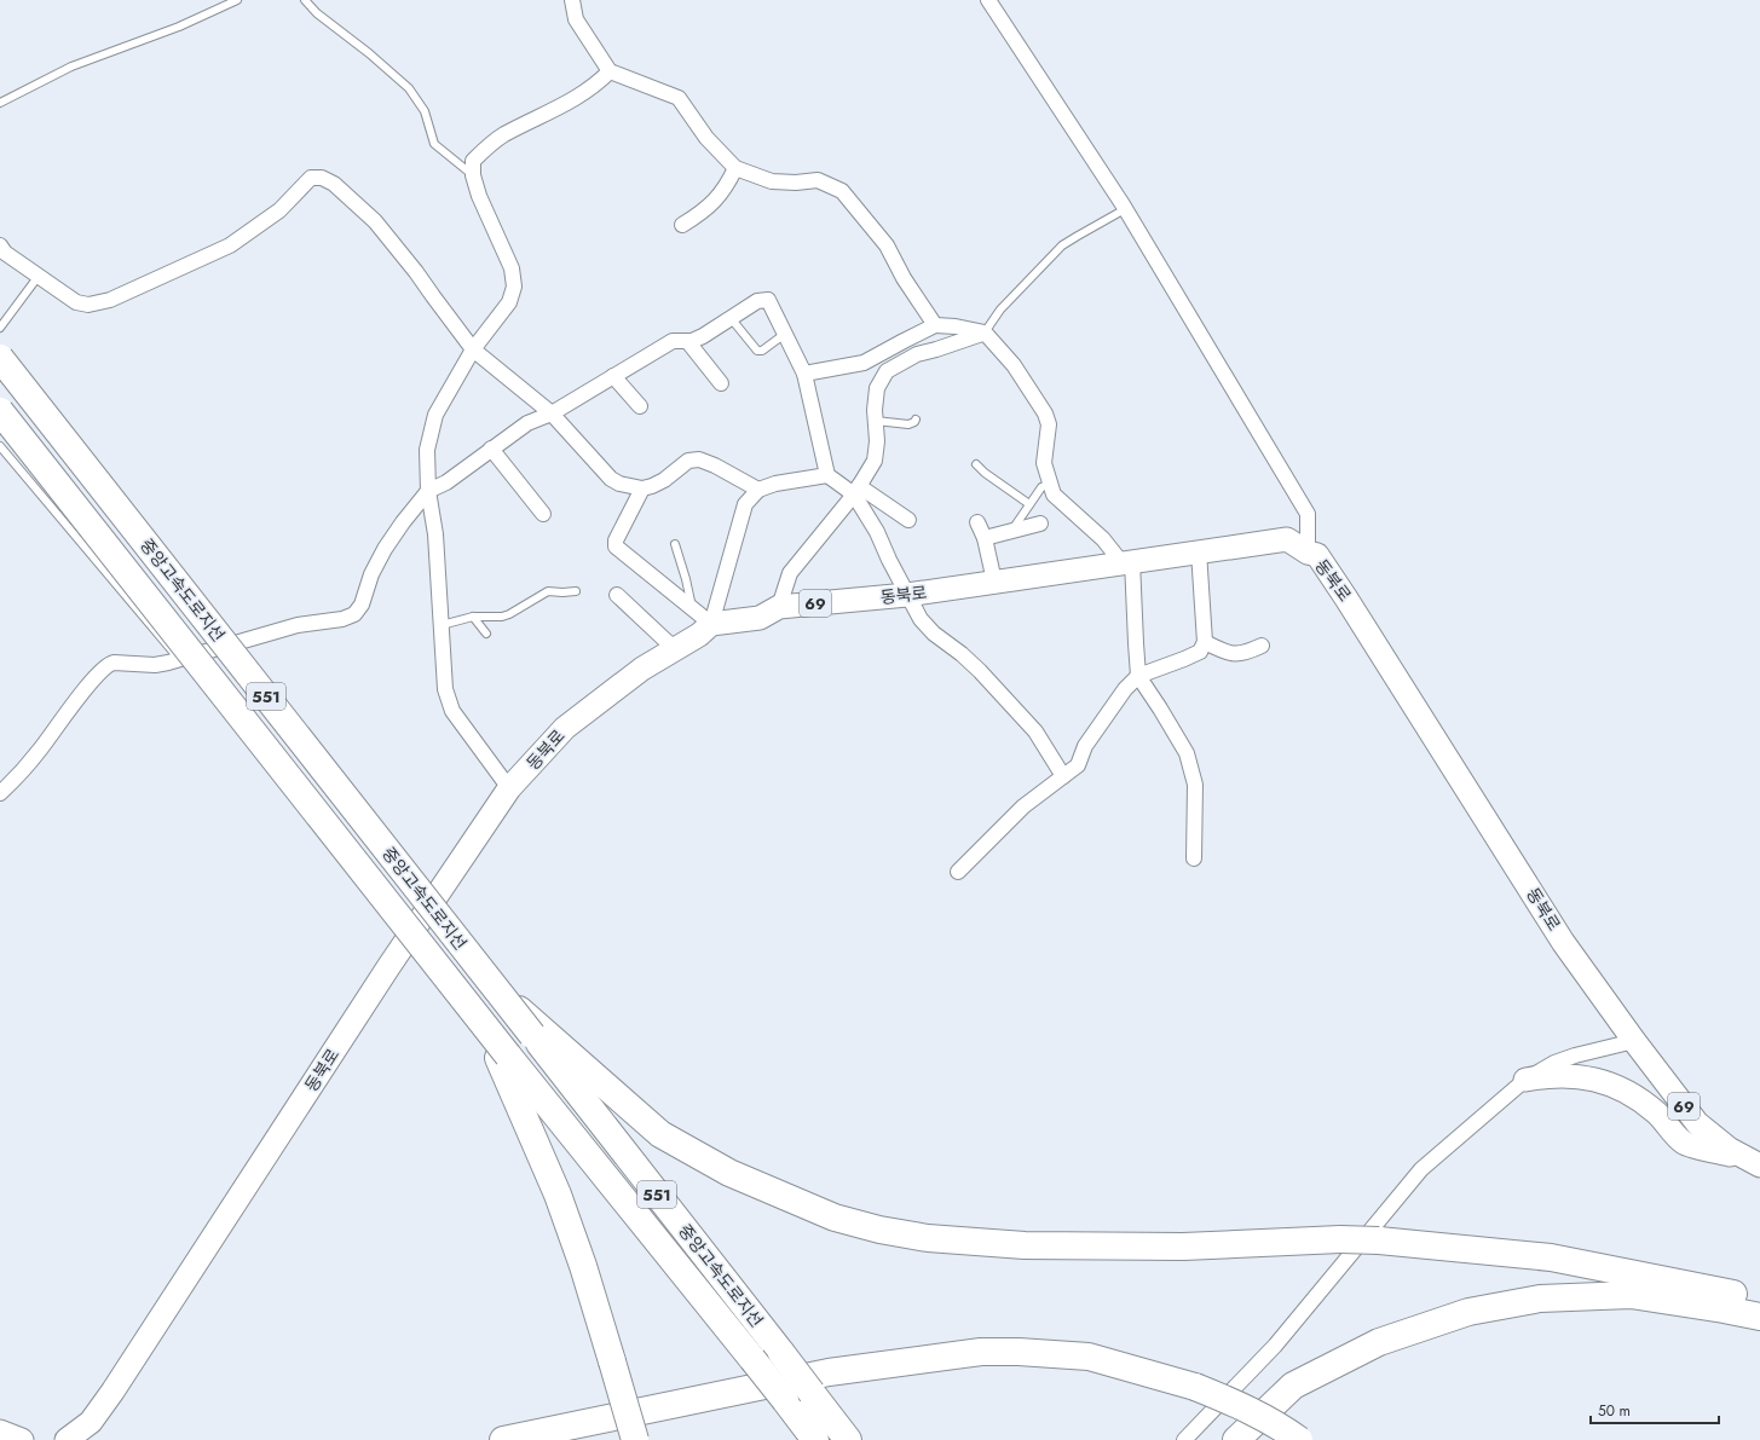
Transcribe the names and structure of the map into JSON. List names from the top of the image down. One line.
{"streets":{"highway":["중앙고속도로지선","551"],"main road":["동북로","69"]},"scale_bar":"50 m"}
